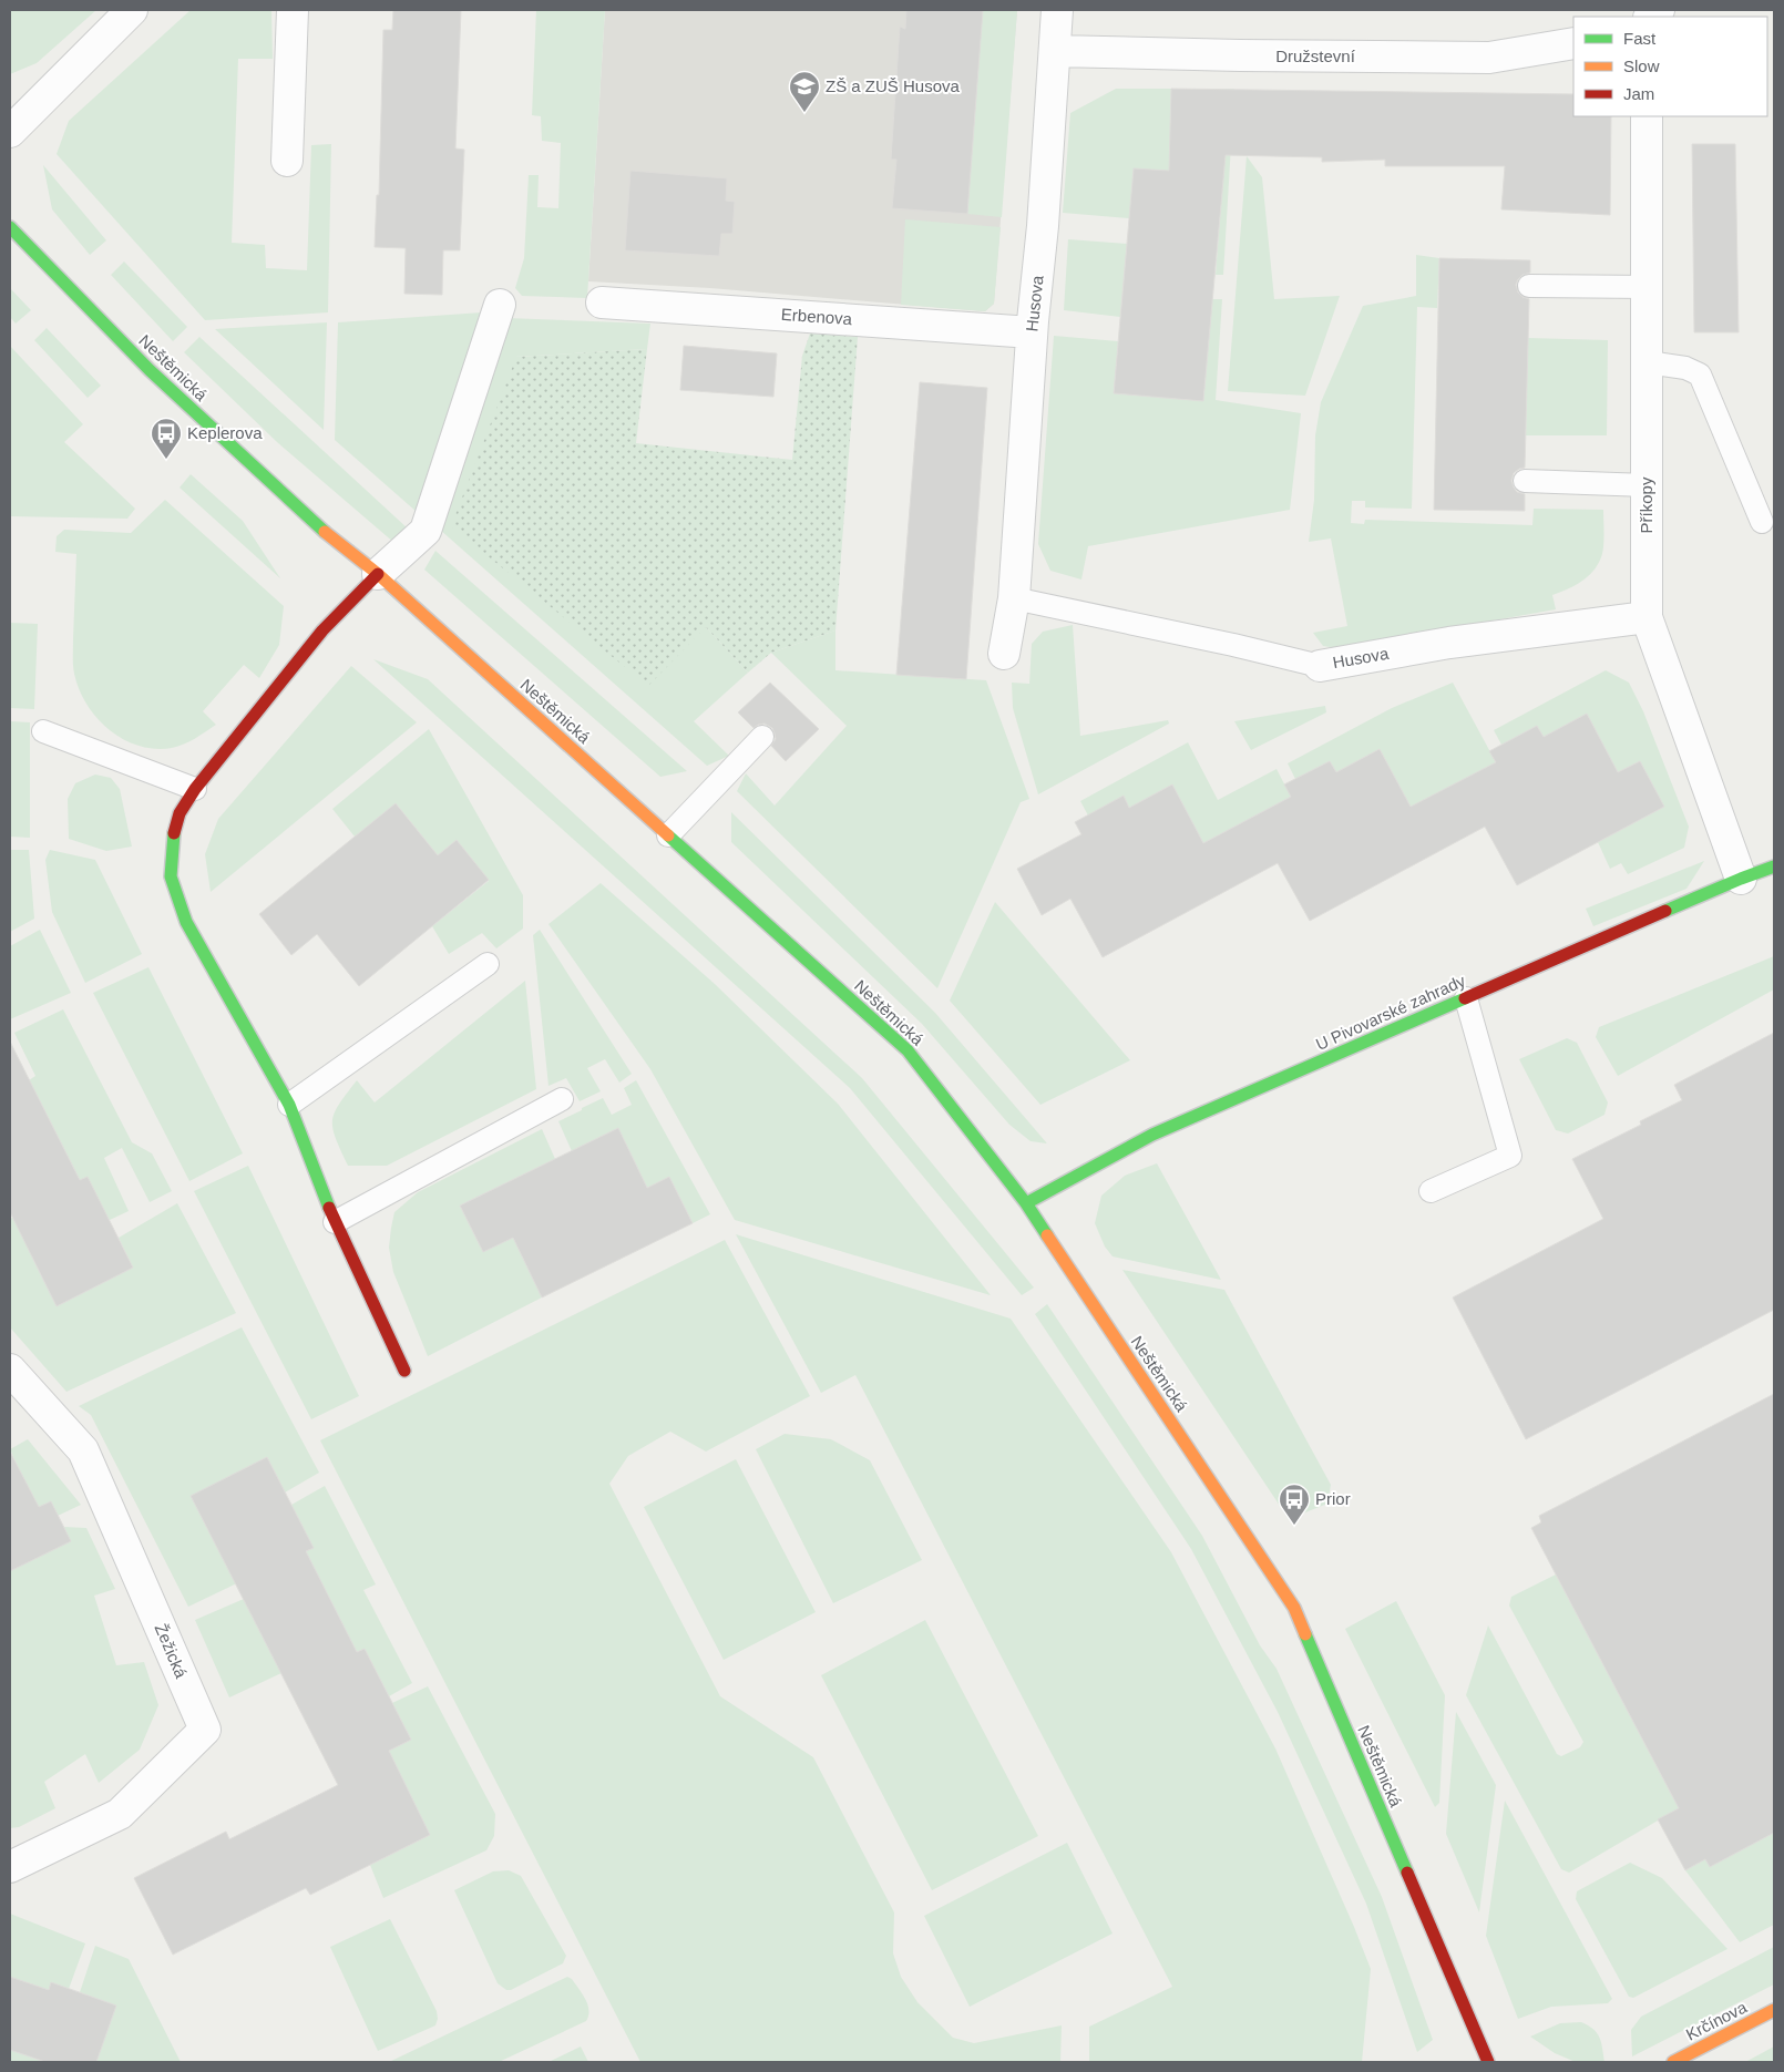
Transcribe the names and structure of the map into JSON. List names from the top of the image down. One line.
{"streets":{"street":["Družstevní","Husova","Erbenova","Neštěmická","Příkopy","U Pivovarské zahrady","Žežická","Krčínova"]},"crossings":[["Družstevní","Husova"],["Husova","Erbenova"],["Husova","Příkopy"],["Neštěmická","U Pivovarské zahrady"],["Příkopy","U Pivovarské zahrady"]],"places":{"school or university":["ZŠ a ZUŠ Husova"],"bus stop":["Keplerova","Prior"]},"legend":["Fast","Slow","Jam"]}
